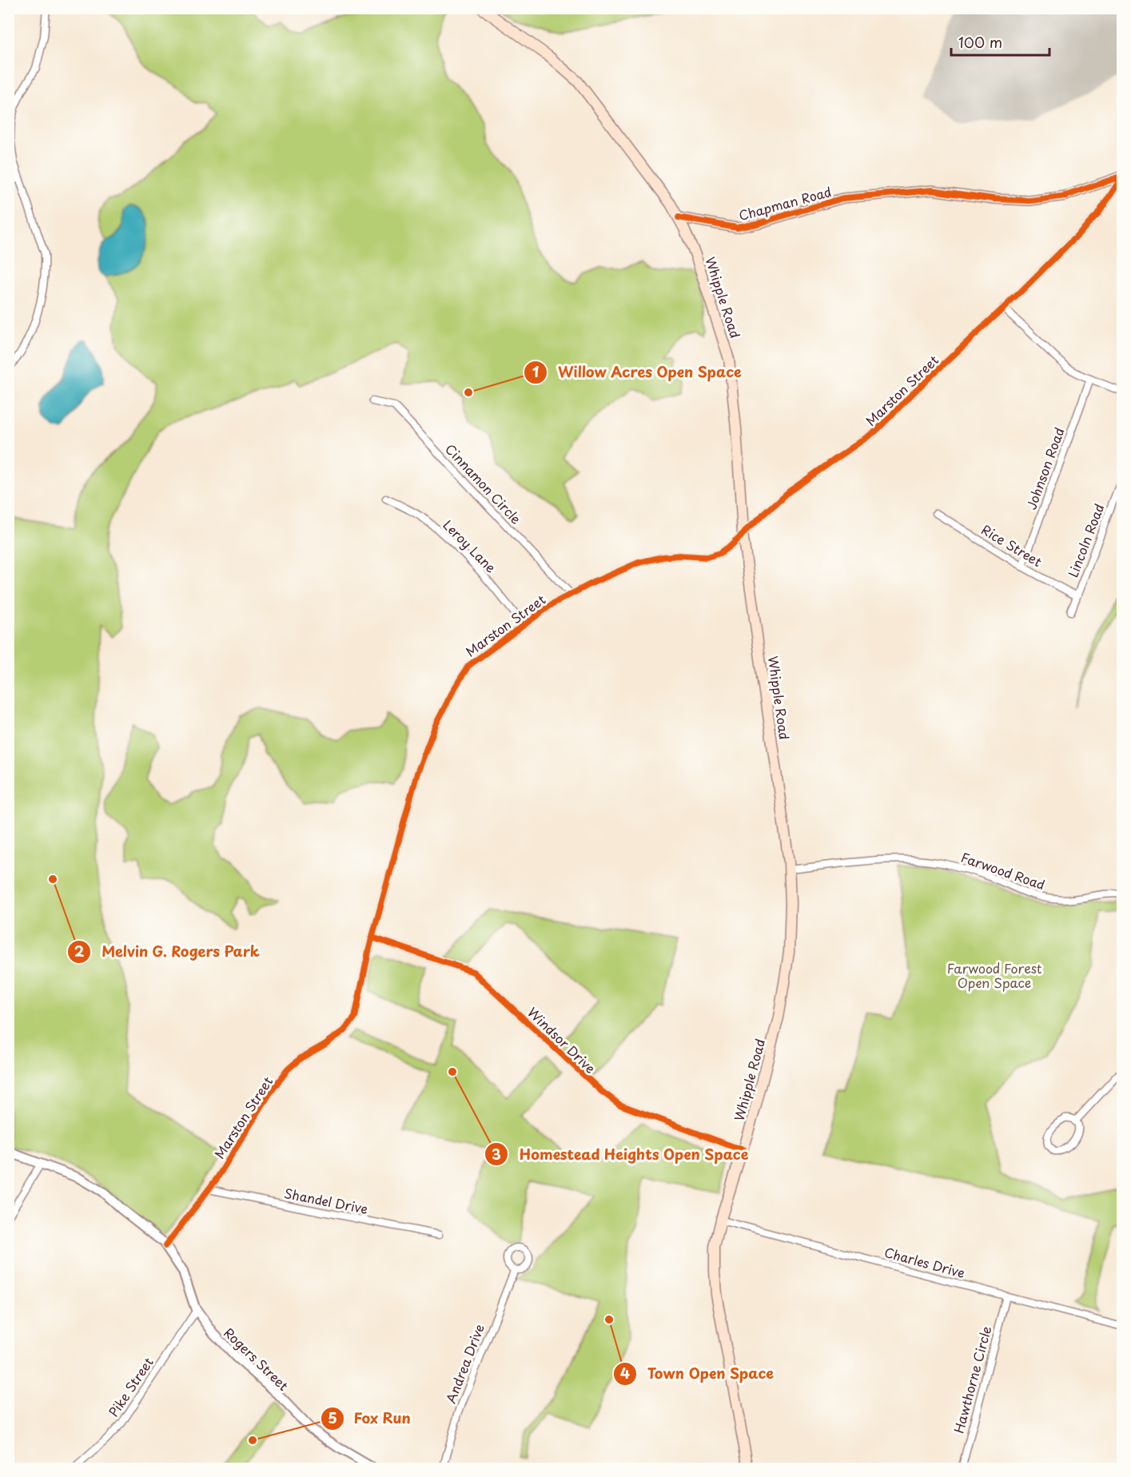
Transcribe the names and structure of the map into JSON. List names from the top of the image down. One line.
{"streets":{"main road":["Whipple Road"],"street":["Chapman Road","Marston Street","Johnson Road","Cinnamon Circle","Lincoln Road","Rice Street","Leroy Lane","Farwood Road","Windsor Drive","Shandel Drive","Charles Drive","Rogers Street","Andrea Drive","Hawthorne Circle","Pike Street"]},"crossings":[["Chapman Road","Whipple Road"],["Chapman Road","Marston Street"],["Whipple Road","Marston Street"],["Whipple Road","Farwood Road"],["Whipple Road","Windsor Drive"],["Whipple Road","Charles Drive"],["Marston Street","Cinnamon Circle"],["Marston Street","Leroy Lane"],["Marston Street","Windsor Drive"],["Marston Street","Shandel Drive"],["Marston Street","Rogers Street"],["Johnson Road","Rice Street"],["Lincoln Road","Rice Street"],["Charles Drive","Hawthorne Circle"],["Rogers Street","Pike Street"]],"parks":["Farwood Forest Open Space"],"places":["Willow Acres Open Space","Melvin G. Rogers Park","Homestead Heights Open Space","Town Open Space","Fox Run"],"scale_bar":"100 m"}
